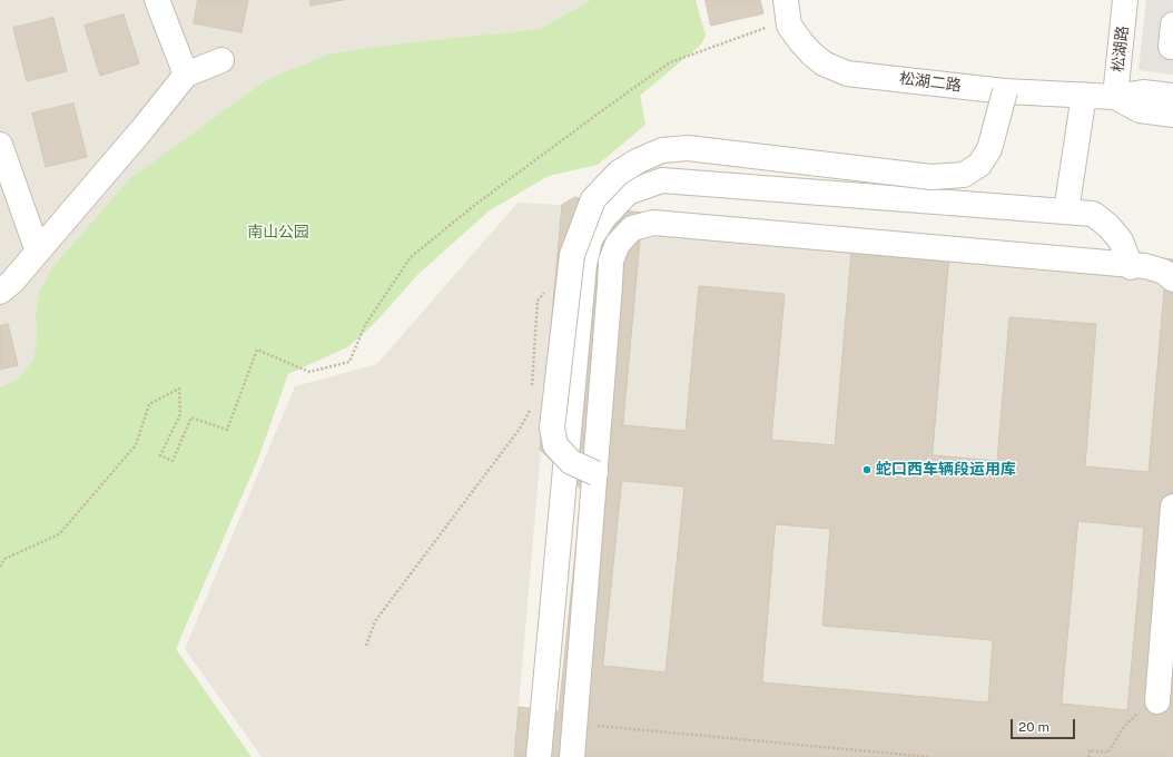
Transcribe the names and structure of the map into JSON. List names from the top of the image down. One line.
{"streets":{"street":["松湖路","松湖二路"]},"crossings":[["松湖路","松湖二路"]],"parks":["南山公园"],"places":["蛇口西车辆段运用库"],"scale_bar":"20 m"}
